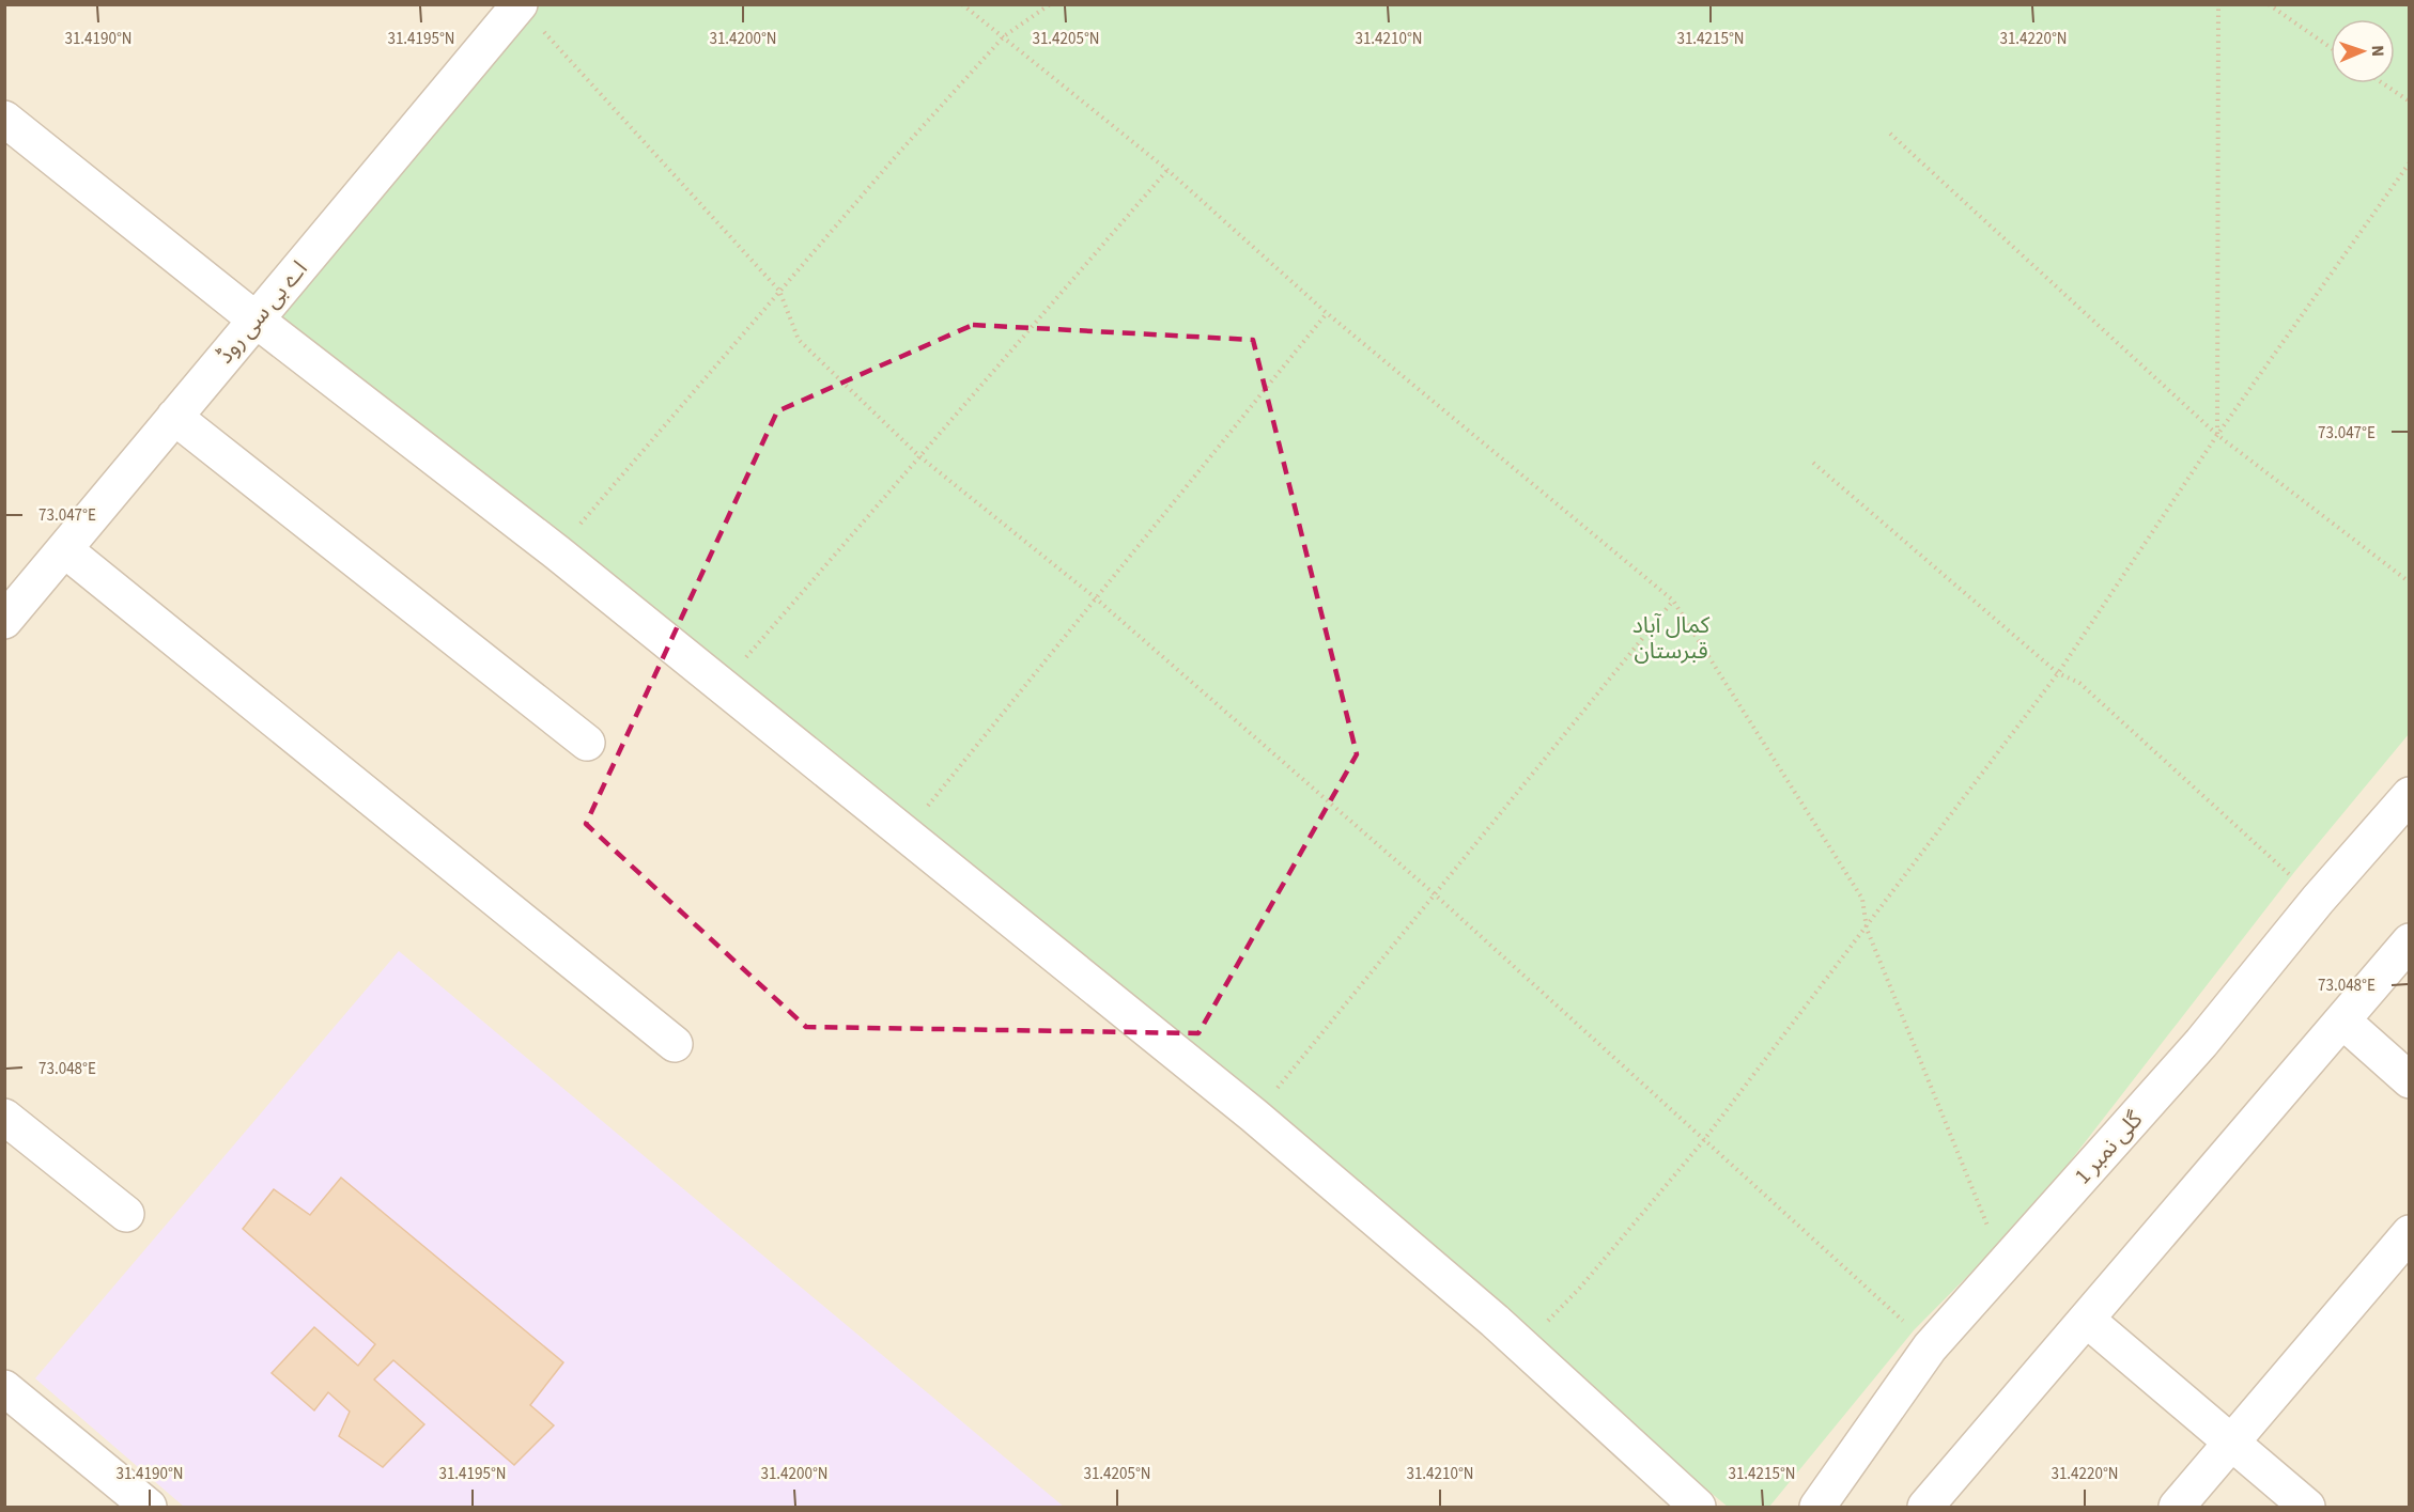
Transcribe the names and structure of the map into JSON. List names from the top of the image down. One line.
{"streets":{"street":["اے بی سی روڈ","گلی نمبر 1"]},"parks":["کمال آباد قبرستان"],"north":"right","coordinates":["31.4190°N","31.4195°N","31.4200°N","31.4205°N","31.4210°N","31.4215°N","31.4220°N","73.047°E","73.048°E"]}
